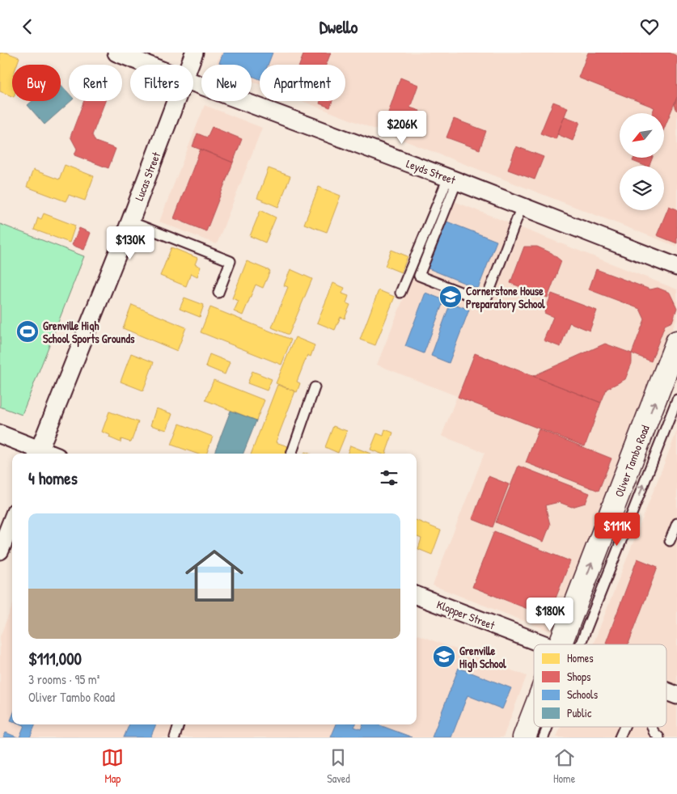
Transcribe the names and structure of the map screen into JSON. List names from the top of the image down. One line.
{"streets":{"main road":["Oliver Tambo Road"],"street":["Leyds Street","Lucas Street","Klopper Street"]},"one_way":["Oliver Tambo Road"],"places":{"school or university":["Cornerstone House Preparatory School","Grenville High School"],"sports":["Grenville High School Sports Grounds"]},"legend":["Homes","Shops","Schools","Public"],"north":"bottom left","page":{"header":"Dwello","chip":["Buy","Rent","Filters","New","Apartment"],"price":["$206K","$130K","$111K","$180K"],"heading":"4 homes","list":[{"name":"$111,000","note":"3 rooms · 95 m² · Oliver Tambo Road"}],"tabs":["Map","Saved","Home"]}}
